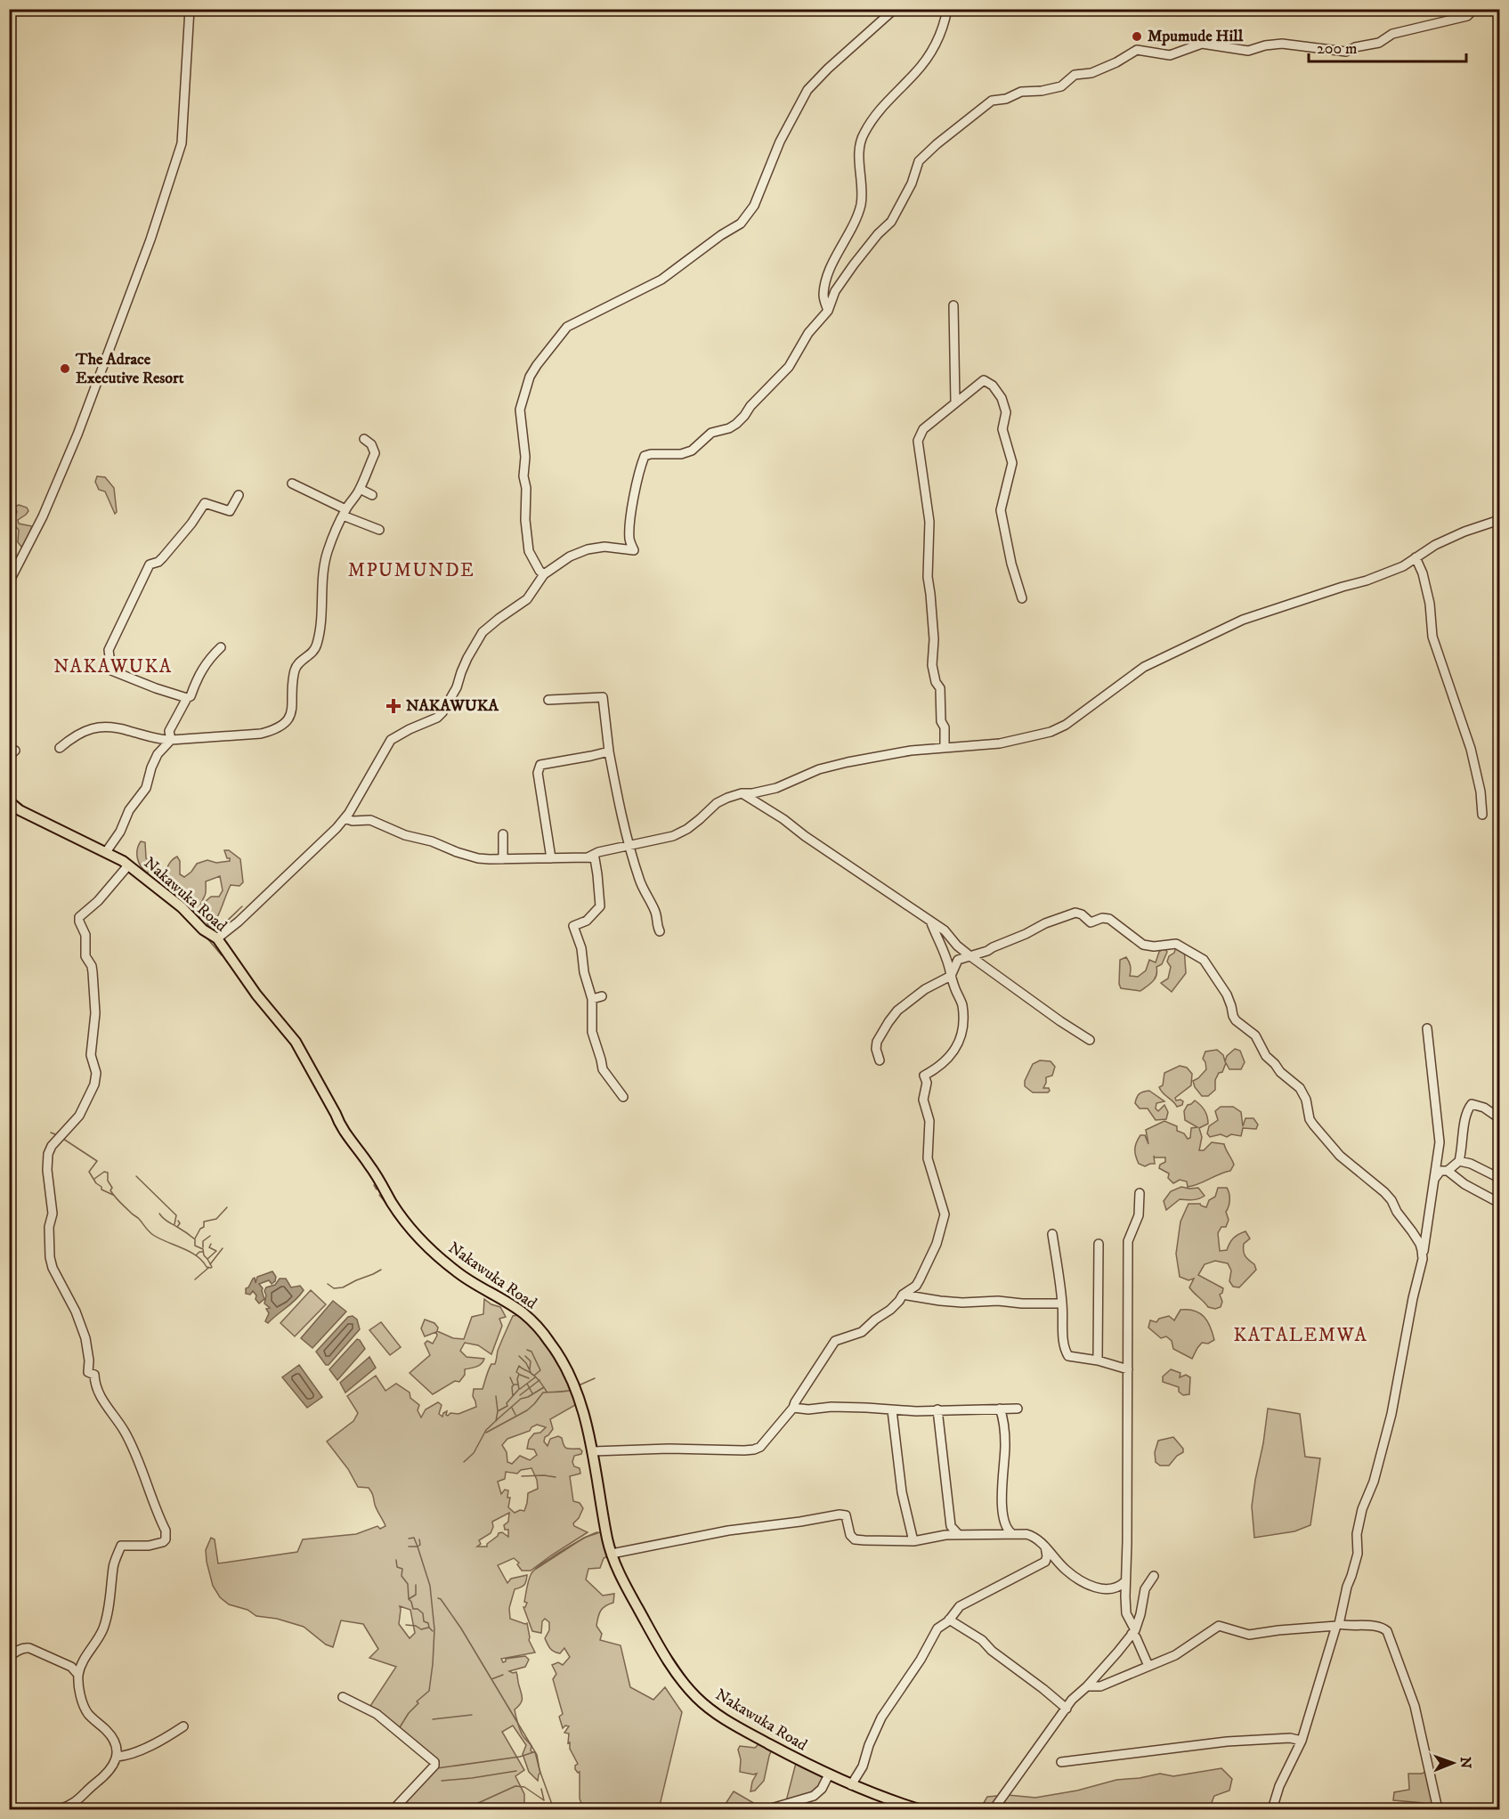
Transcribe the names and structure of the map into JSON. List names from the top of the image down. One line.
{"streets":{"main road":["Nakawuka Road"]},"districts":["MPUMUNDE","NAKAWUKA","KATALEMWA"],"places":{"other":["Mpumude Hill","The Adrace Executive Resort"],"health":["NAKAWUKA"]},"scale_bar":"200 m","north":"right"}
